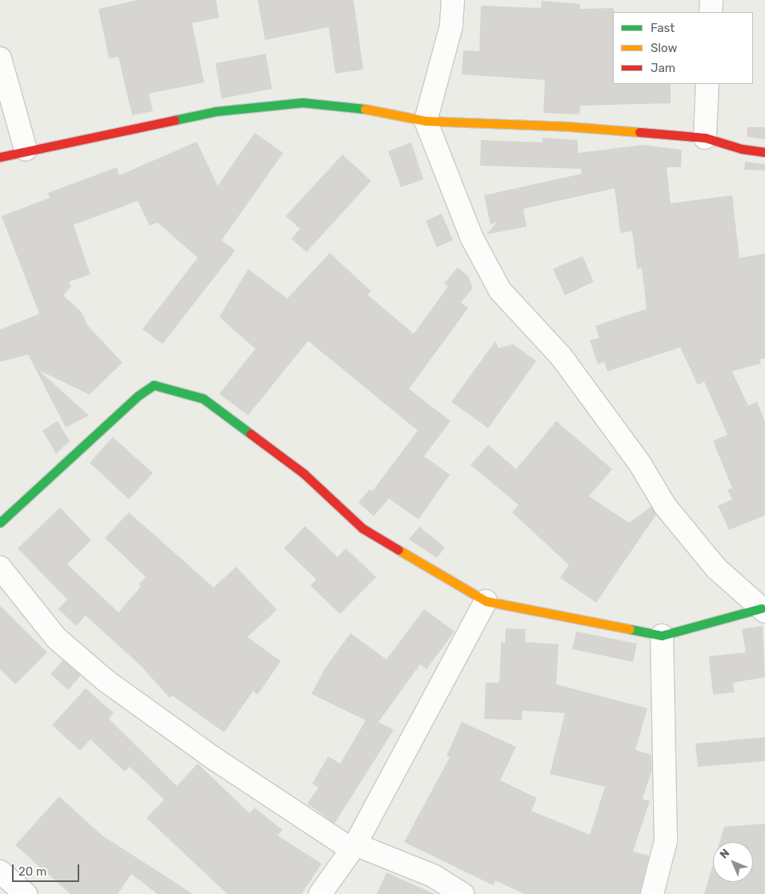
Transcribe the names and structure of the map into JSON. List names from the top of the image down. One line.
{"legend":["Fast","Slow","Jam"],"scale_bar":"20 m","north":"top left"}
